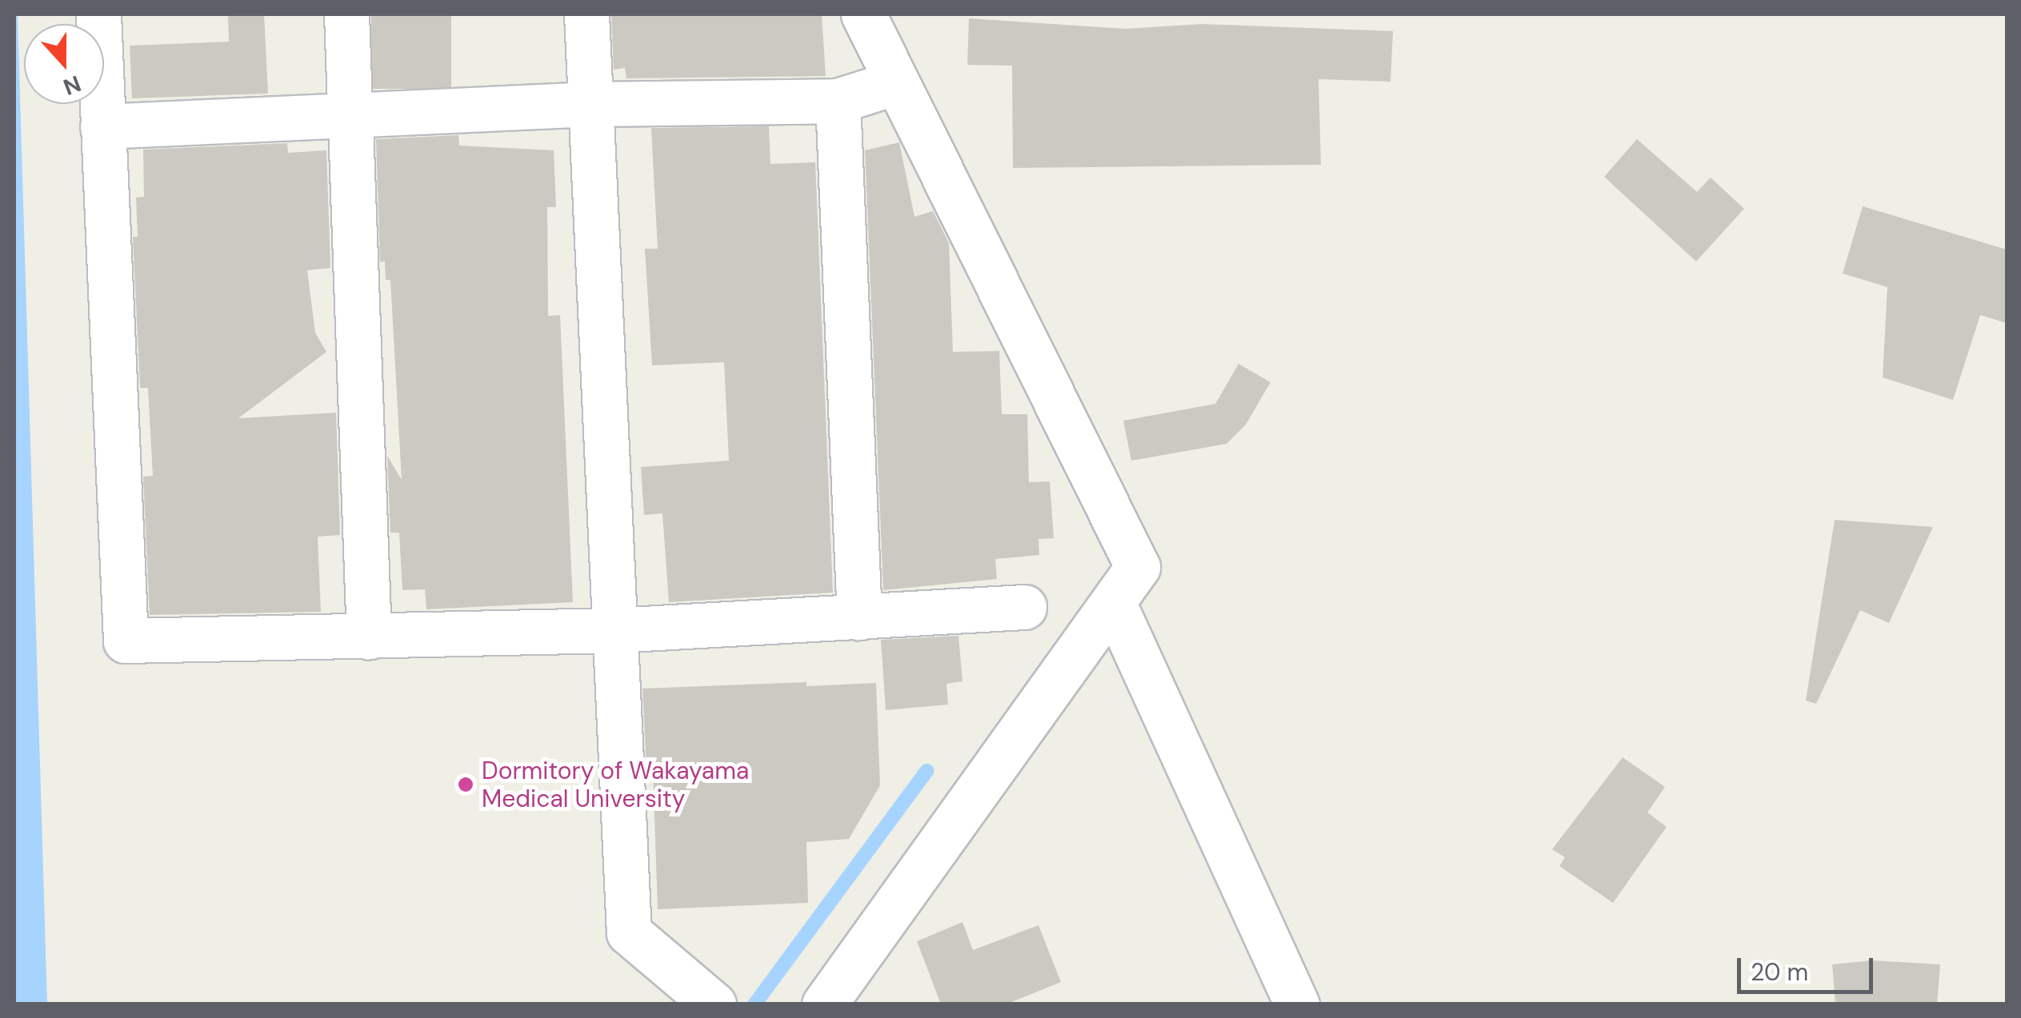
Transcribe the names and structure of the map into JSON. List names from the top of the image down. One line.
{"places":["Dormitory of Wakayama Medical University"],"scale_bar":"20 m","north":"bottom"}
